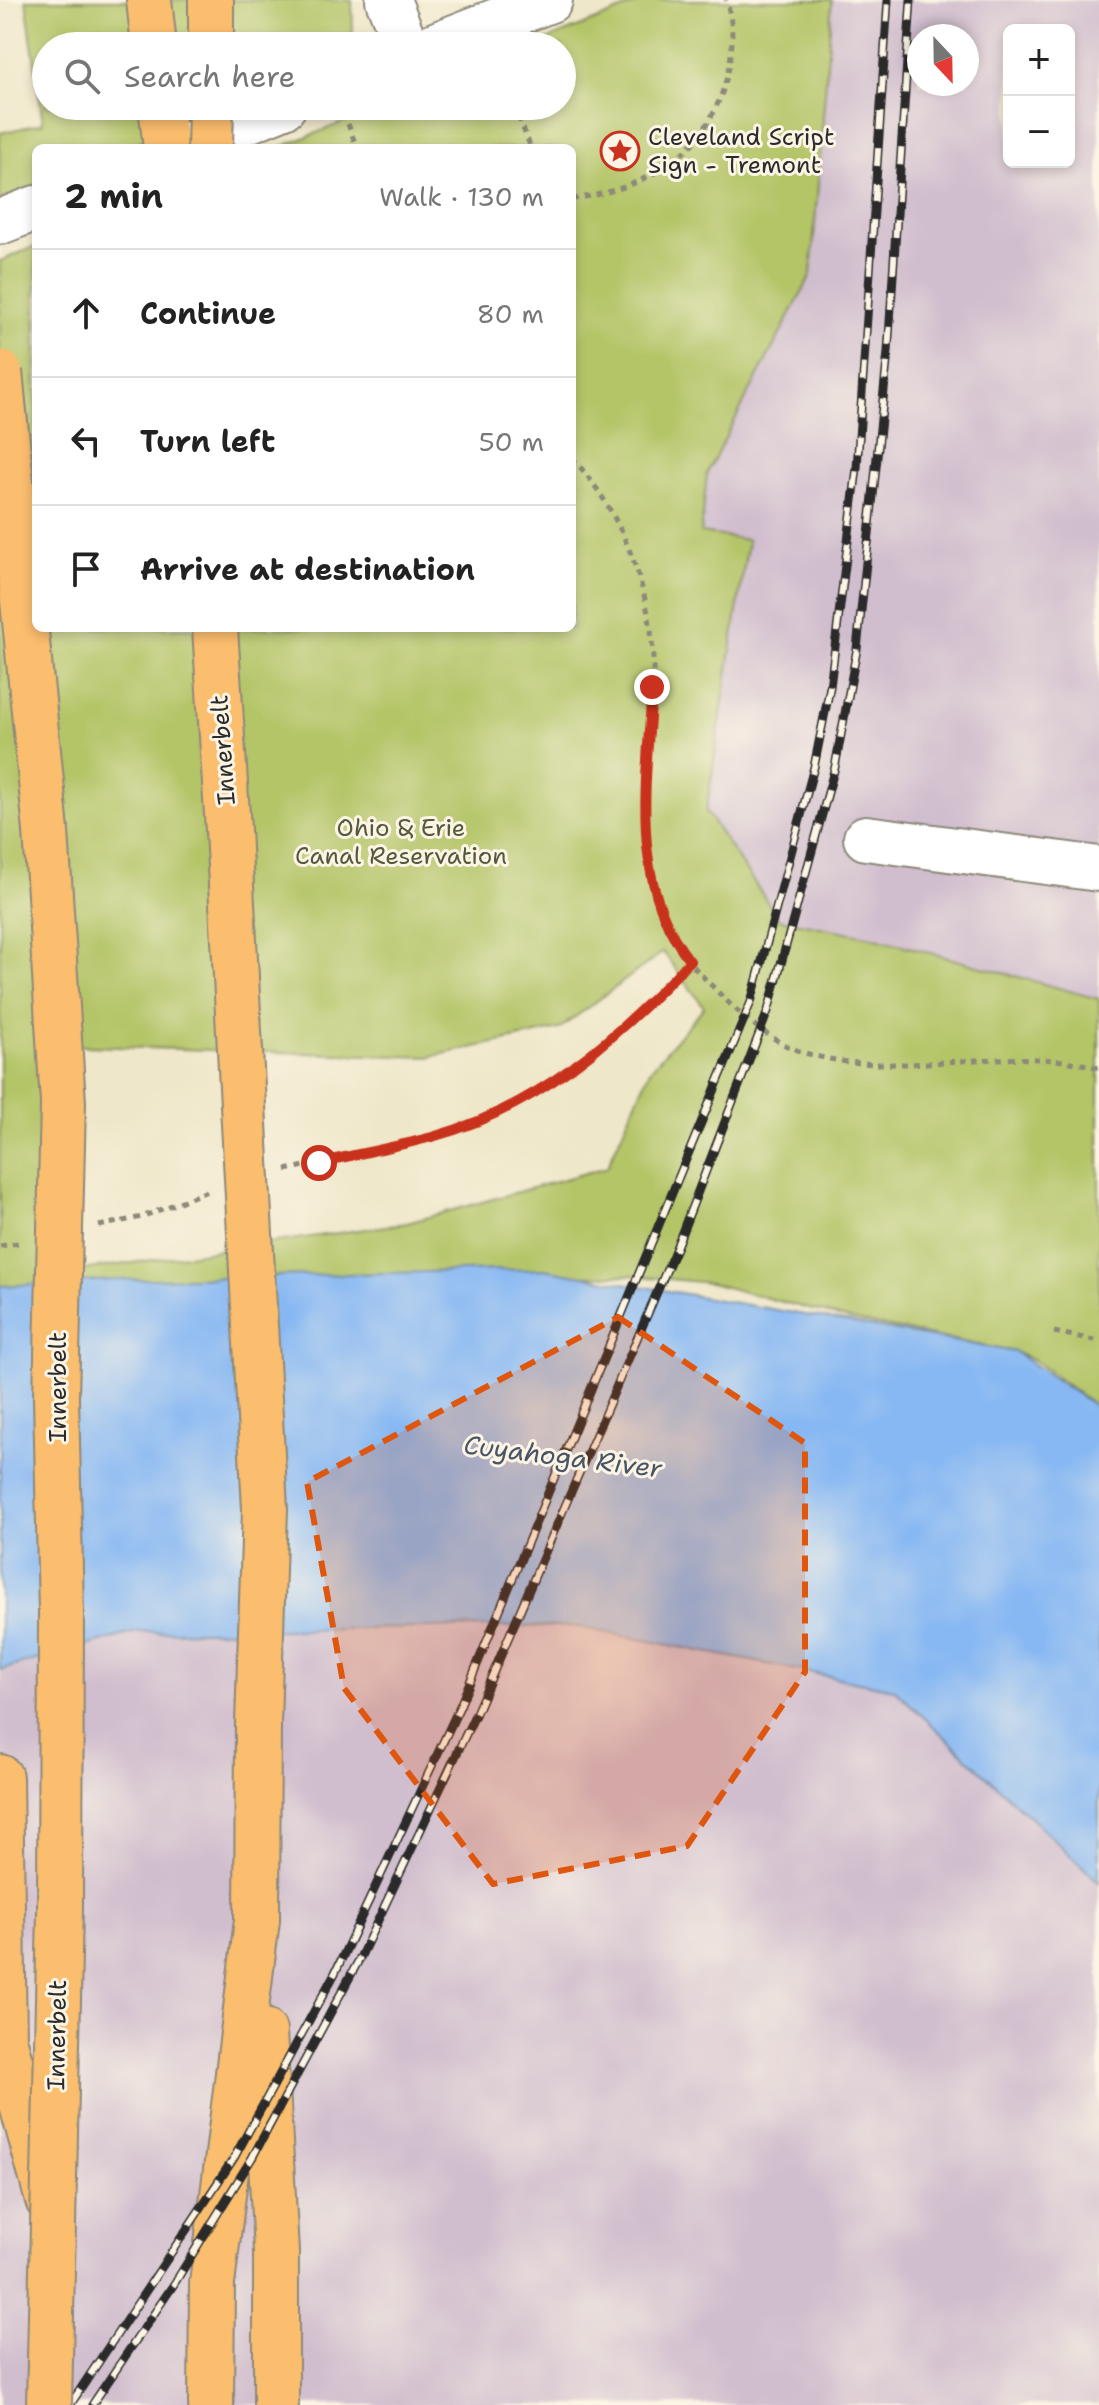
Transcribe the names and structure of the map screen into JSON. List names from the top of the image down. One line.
{"streets":{"highway":["Innerbelt"]},"water":["Cuyahoga River"],"parks":["Ohio & Erie Canal Reservation"],"places":{"place":["Cleveland Script Sign - Tremont"]},"north":"bottom","page":{"map_buttons":["+","−"],"search":"Search here","heading":["2 min","Walk · 130 m"],"list":[["Continue","80 m"],["Turn left","50 m"],"Arrive at destination"]}}
